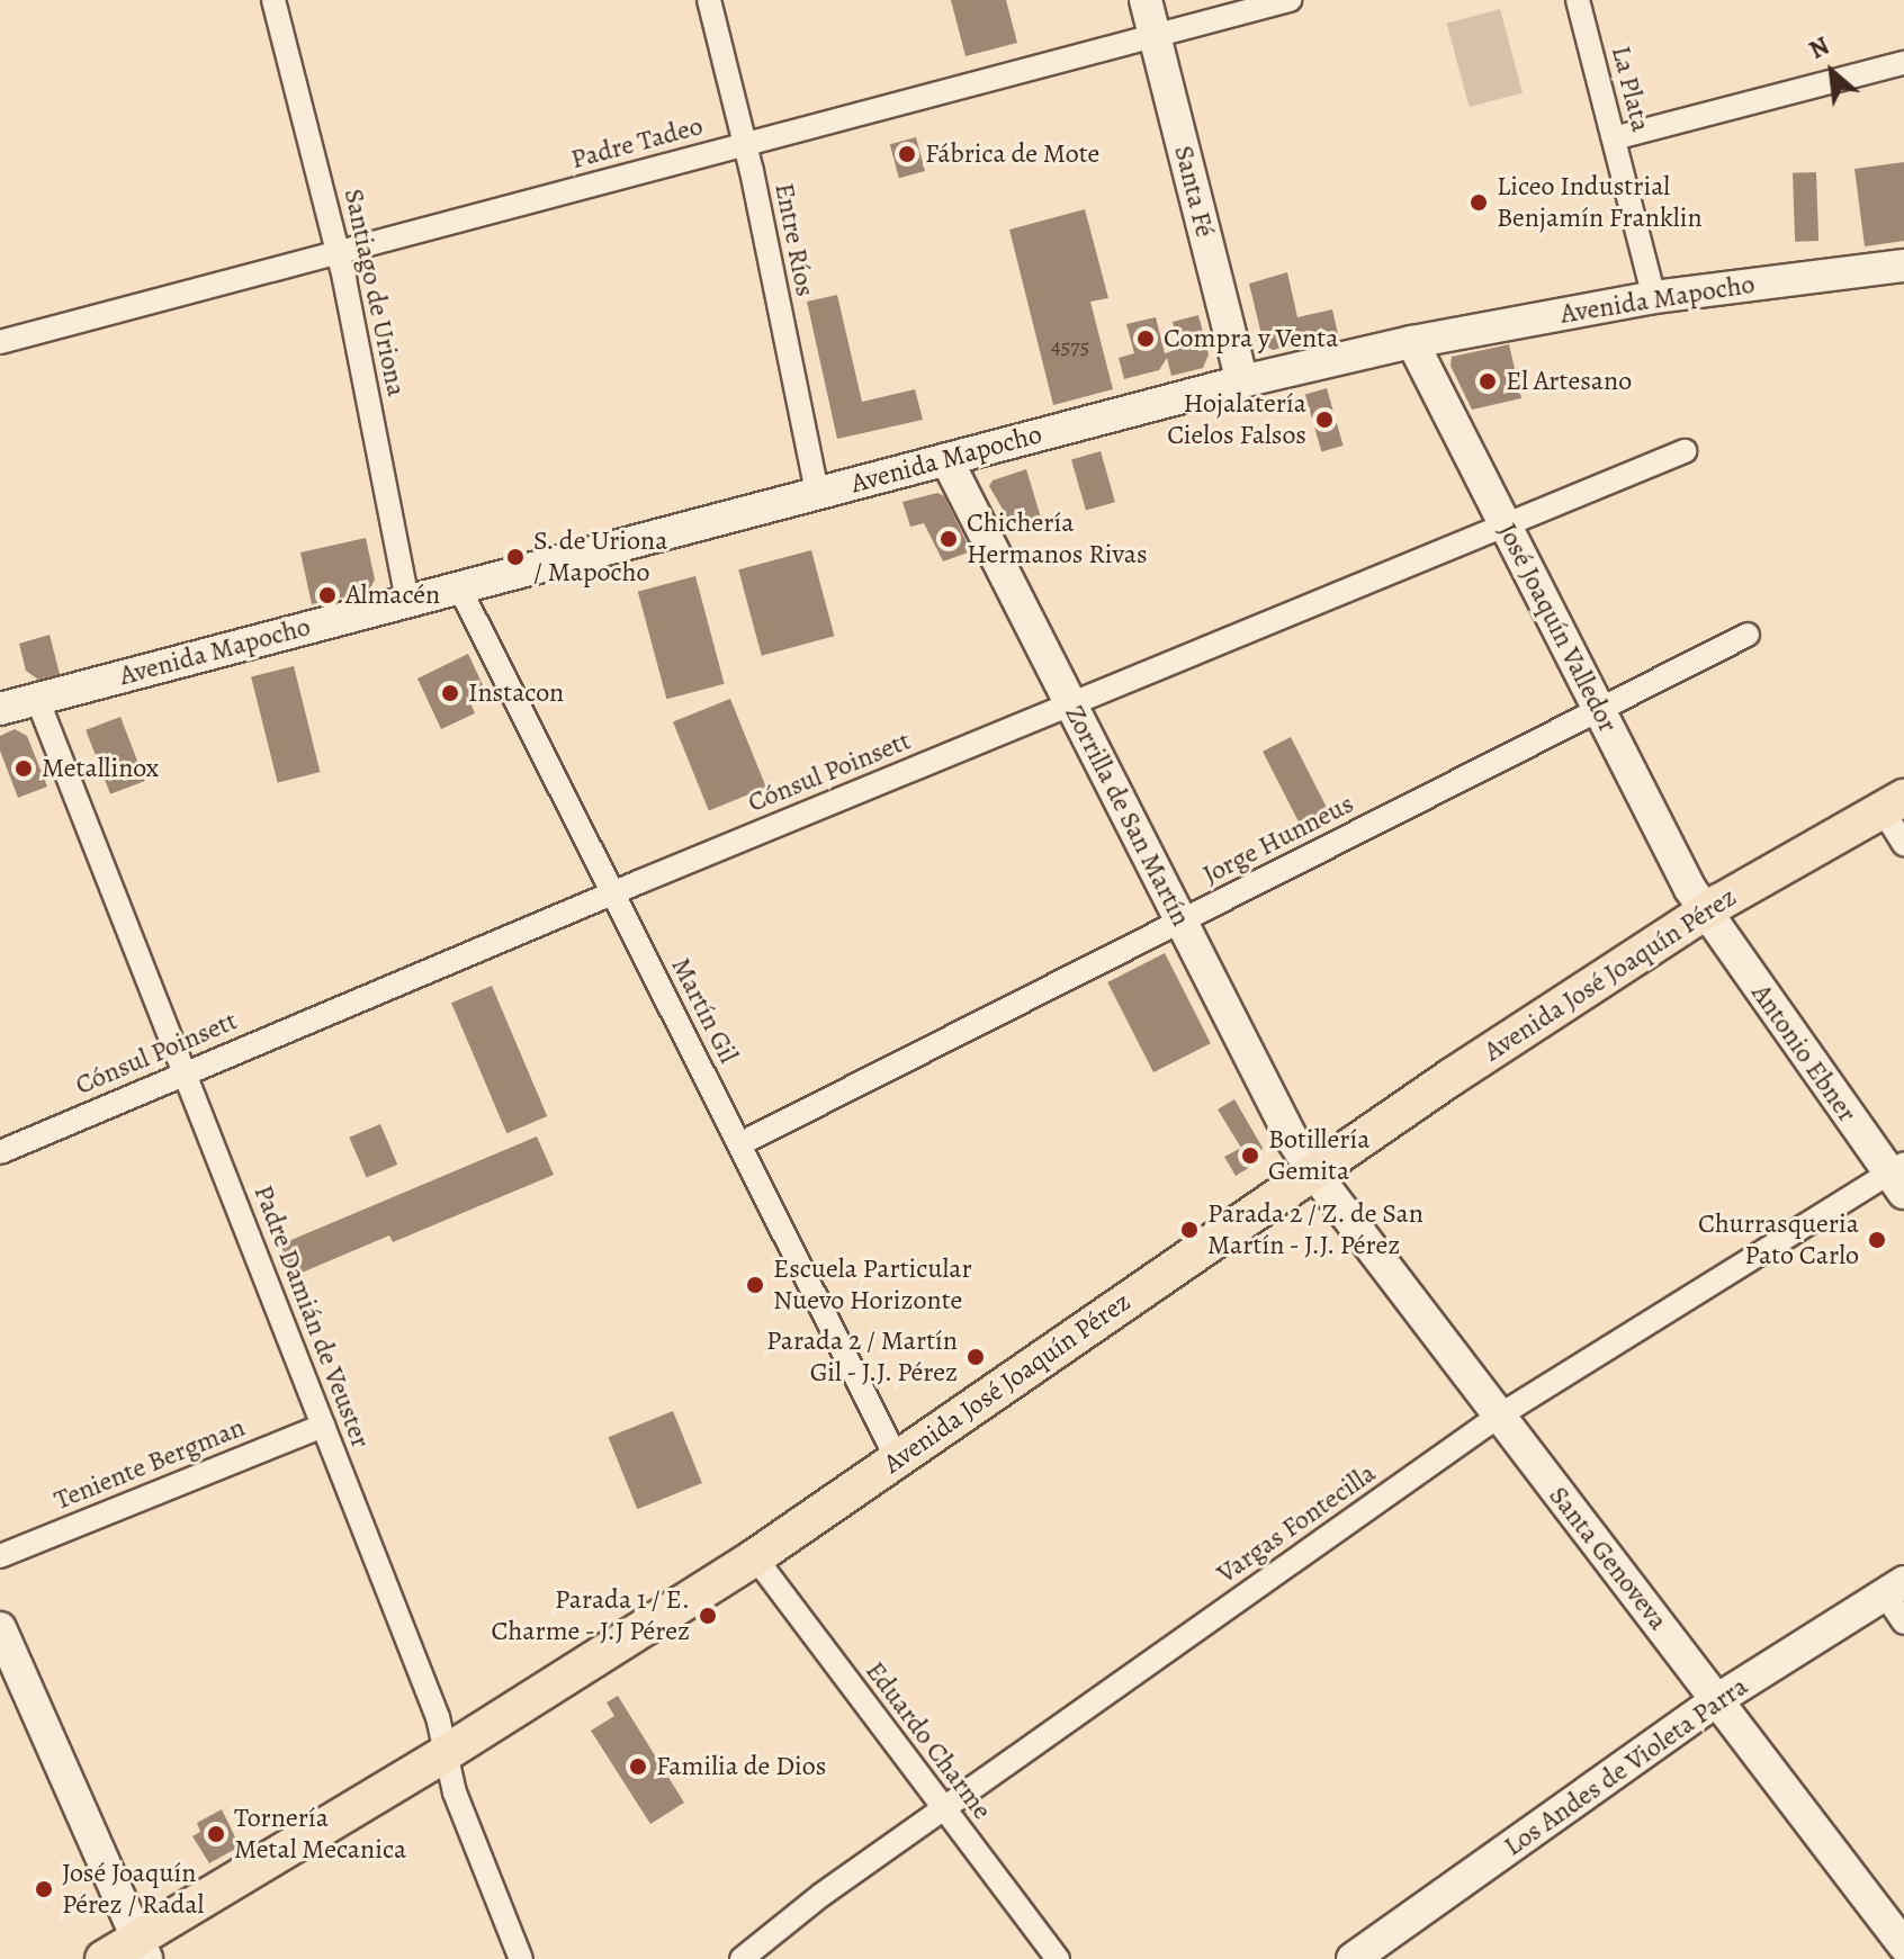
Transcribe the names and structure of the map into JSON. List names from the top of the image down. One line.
{"streets":{"main road":["Avenida José Joaquín Pérez"],"street":["La Plata","Padre Tadeo","Santa Fé","Entre Ríos","Santiago de Uriona","Avenida Mapocho","José Joaquín Valledor","Cónsul Poinsett","Zorrilla de San Martín","Jorge Hunneus","Martín Gil","Antonio Ebner","Padre Damián de Veuster","Teniente Bergman","Vargas Fontecilla","Santa Genoveva","Eduardo Charme","Los Andes de Violeta Parra"]},"crossings":[["La Plata","Avenida Mapocho"],["Padre Tadeo","Santa Fé"],["Padre Tadeo","Entre Ríos"],["Padre Tadeo","Santiago de Uriona"],["Santa Fé","Avenida Mapocho"],["Entre Ríos","Avenida Mapocho"],["Santiago de Uriona","Avenida Mapocho"],["Avenida Mapocho","José Joaquín Valledor"],["Avenida Mapocho","Zorrilla de San Martín"],["Avenida Mapocho","Martín Gil"],["Avenida Mapocho","Padre Damián de Veuster"],["José Joaquín Valledor","Cónsul Poinsett"],["José Joaquín Valledor","Jorge Hunneus"],["José Joaquín Valledor","Avenida José Joaquín Pérez"],["José Joaquín Valledor","Antonio Ebner"],["Cónsul Poinsett","Zorrilla de San Martín"],["Cónsul Poinsett","Martín Gil"],["Cónsul Poinsett","Padre Damián de Veuster"],["Zorrilla de San Martín","Jorge Hunneus"],["Zorrilla de San Martín","Avenida José Joaquín Pérez"],["Zorrilla de San Martín","Santa Genoveva"],["Jorge Hunneus","Martín Gil"],["Avenida José Joaquín Pérez","Martín Gil"],["Avenida José Joaquín Pérez","Antonio Ebner"],["Avenida José Joaquín Pérez","Padre Damián de Veuster"],["Avenida José Joaquín Pérez","Santa Genoveva"],["Avenida José Joaquín Pérez","Eduardo Charme"],["Antonio Ebner","Vargas Fontecilla"],["Padre Damián de Veuster","Teniente Bergman"],["Vargas Fontecilla","Santa Genoveva"],["Vargas Fontecilla","Eduardo Charme"],["Santa Genoveva","Los Andes de Violeta Parra"]],"places":["Fábrica de Mote","Liceo Industrial Benjamín Franklin","Compra y Venta","El Artesano","Hojalatería Cielos Falsos","Chichería Hermanos Rivas","S. de Uriona / Mapocho","Almacén","Instacon","Metallinox","Botillería Gemita","Parada 2 / Z. de San Martín - J.J. Pérez","Churrasqueria Pato Carlo","Escuela Particular Nuevo Horizonte","Parada 2 / Martín Gil - J.J. Pérez","Parada 1 / E. Charme - J.J Pérez","Familia de Dios","Tornería Metal Mecanica","José Joaquín Pérez / Radal"],"house_numbers":["4575"],"north":"top left"}
